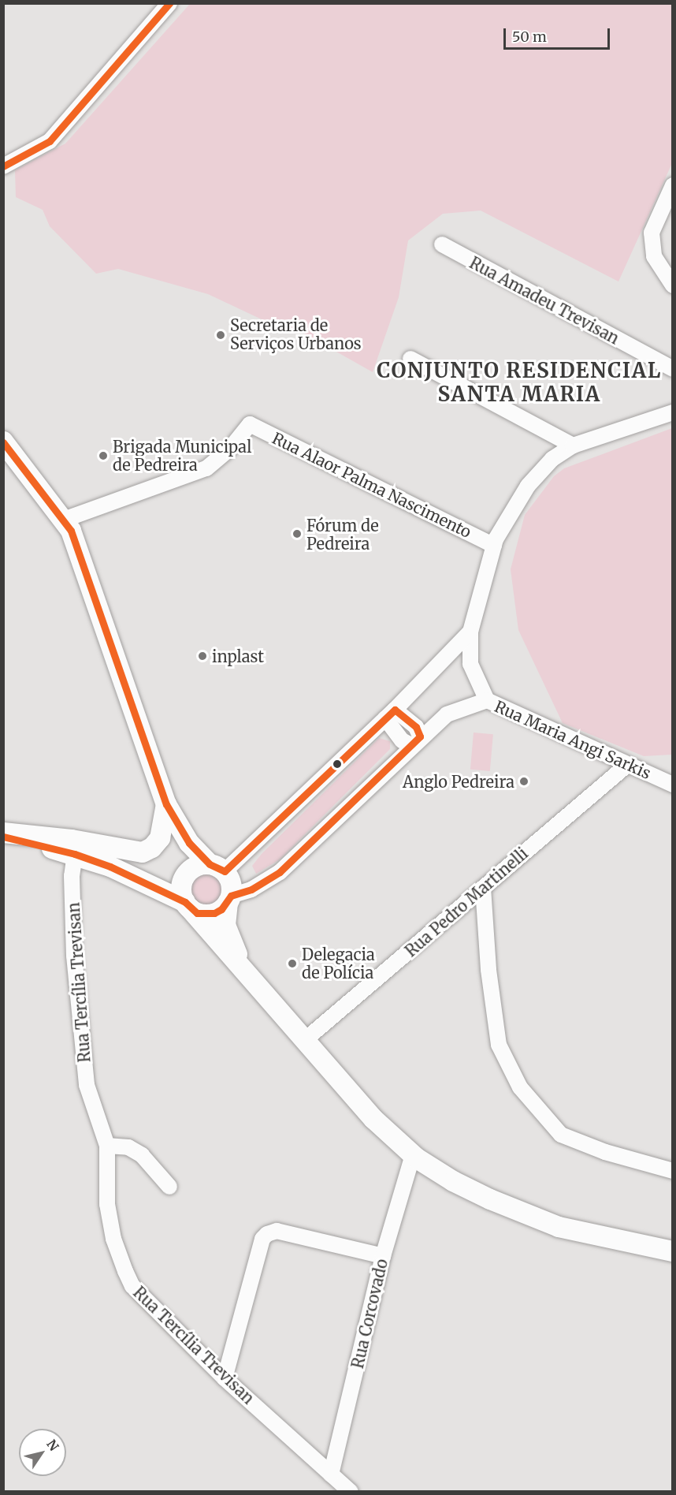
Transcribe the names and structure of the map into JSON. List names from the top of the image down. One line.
{"streets":{"street":["Rua Amadeu Trevisan","Rua Alaor Palma Nascimento","Rua Maria Angi Sarkis","Rua Pedro Martinelli","Rua Tercília Trevisan","Rua Corcovado"]},"crossings":[["Rua Maria Angi Sarkis","Rua Pedro Martinelli"],["Rua Tercília Trevisan","Rua Corcovado"]],"districts":["CONJUNTO RESIDENCIAL SANTA MARIA"],"places":["Secretaria de Serviços Urbanos","Brigada Municipal de Pedreira","Fórum de Pedreira","inplast","Anglo Pedreira","Delegacia de Polícia"],"scale_bar":"50 m","north":"top right"}
